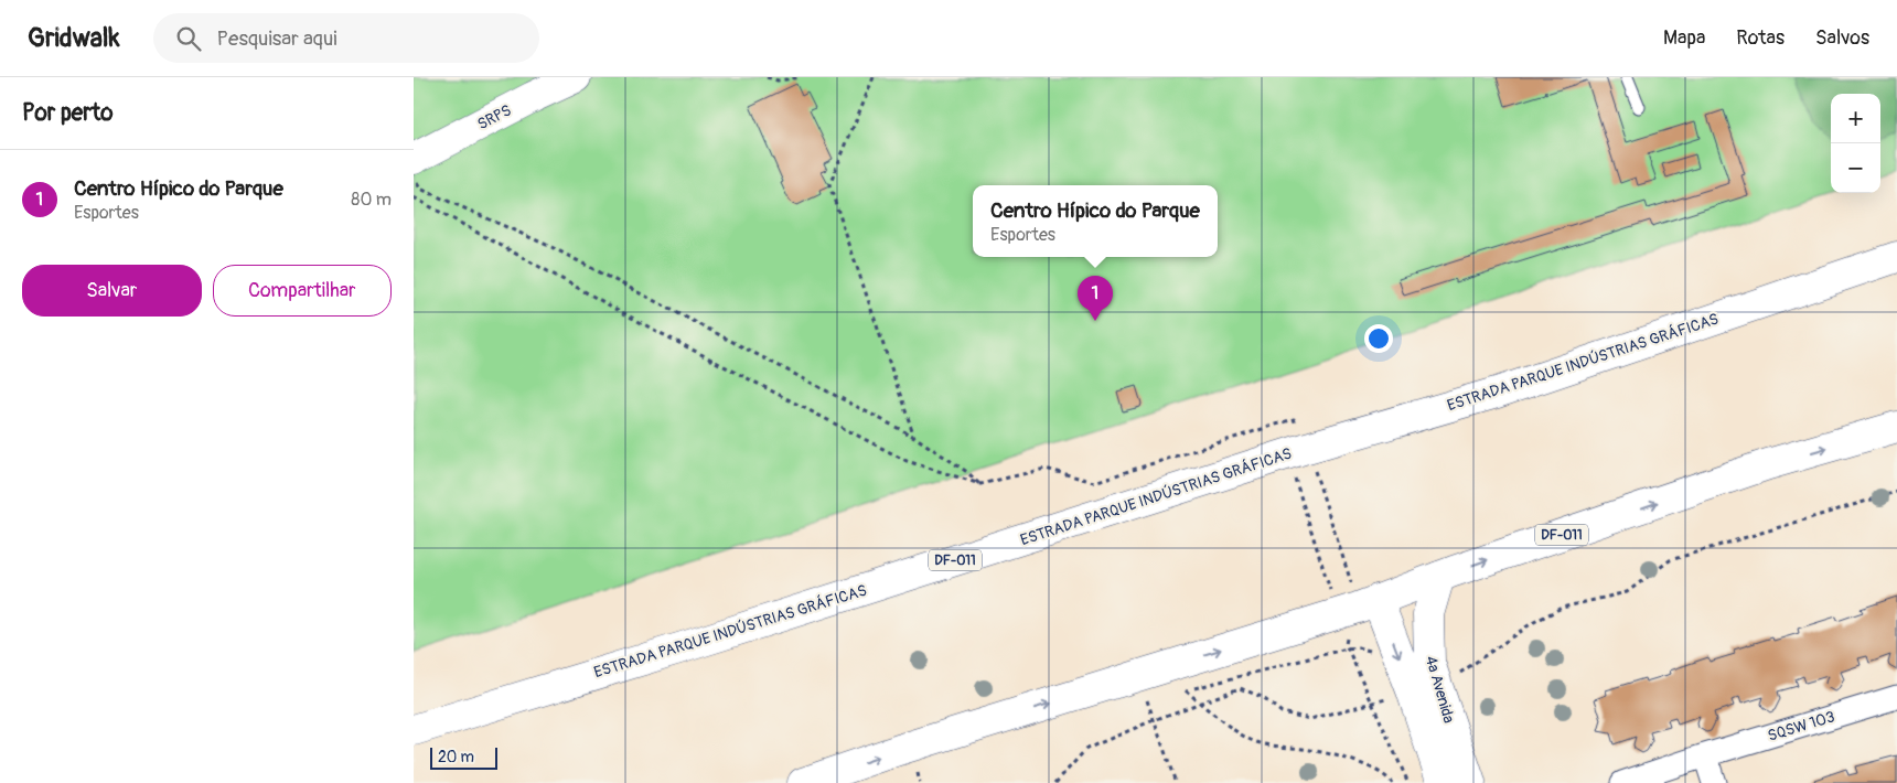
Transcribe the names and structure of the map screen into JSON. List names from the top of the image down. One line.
{"streets":{"main road":["SRPS","ESTRADA PARQUE INDÚSTRIAS GRÁFICAS","DF-011","4ª Avenida"],"street":["SQSW 103"]},"crossings":[["DF-011","4ª Avenida"]],"one_way":["4ª Avenida"],"scale_bar":"20 m","page":{"header":"Gridwalk","search":"Pesquisar aqui","nav":["Mapa","Rotas","Salvos"],"heading":"Por perto","map_buttons":["+","−"],"list":[{"mark":"1","name":"Centro Hípico do Parque","note":"Esportes","value":"80 m"}],"popup":["Centro Hípico do Parque","Esportes"],"buttons":["Salvar","Compartilhar"],"pins":"1","scale":"20 m"}}
